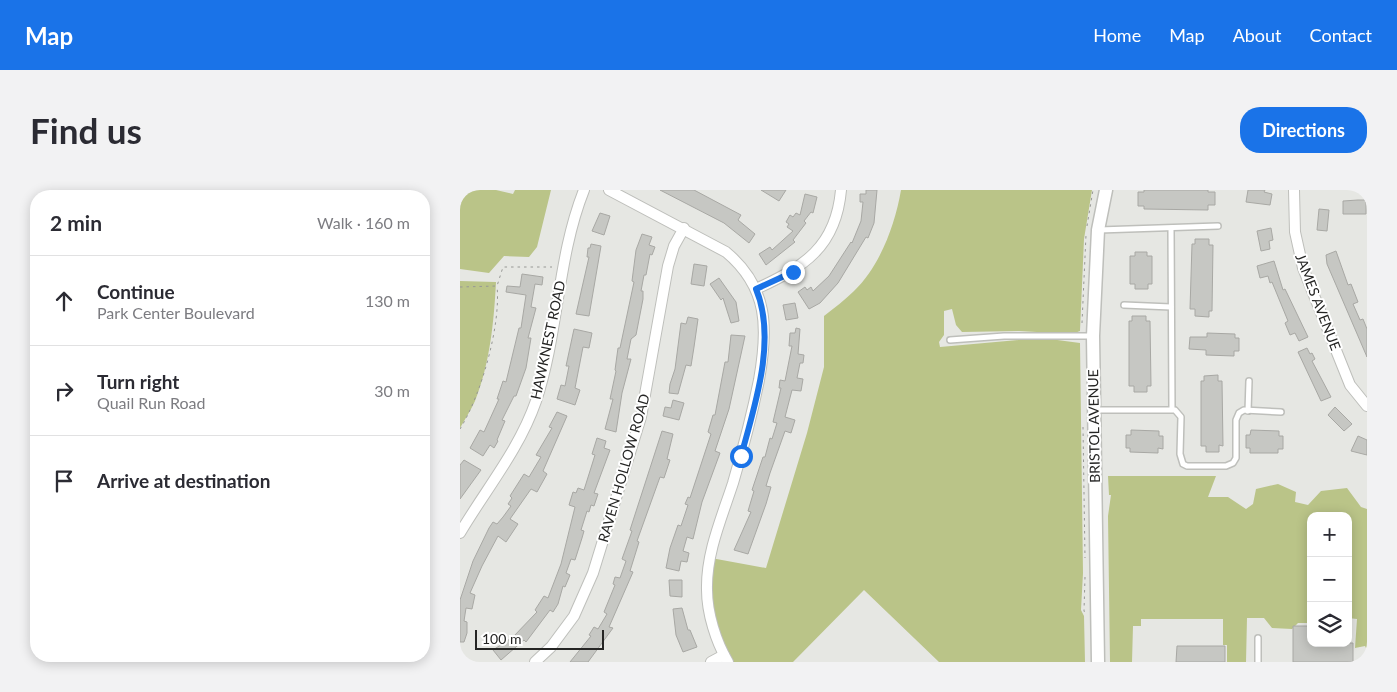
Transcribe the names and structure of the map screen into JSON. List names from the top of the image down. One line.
{"streets":{"street":["JAMES AVENUE","HAWKNEST ROAD","BRISTOL AVENUE","RAVEN HOLLOW ROAD"]},"scale_bar":"100 m","page":{"header":"Map","nav":["Home","Map","About","Contact"],"buttons":"Directions","title":"Find us","heading":["2 min","Walk · 160 m"],"list":[["Continue","Park Center Boulevard","130 m"],["Turn right","Quail Run Road","30 m"],"Arrive at destination"],"map_buttons":["+","−"],"scale":"100 m"}}
